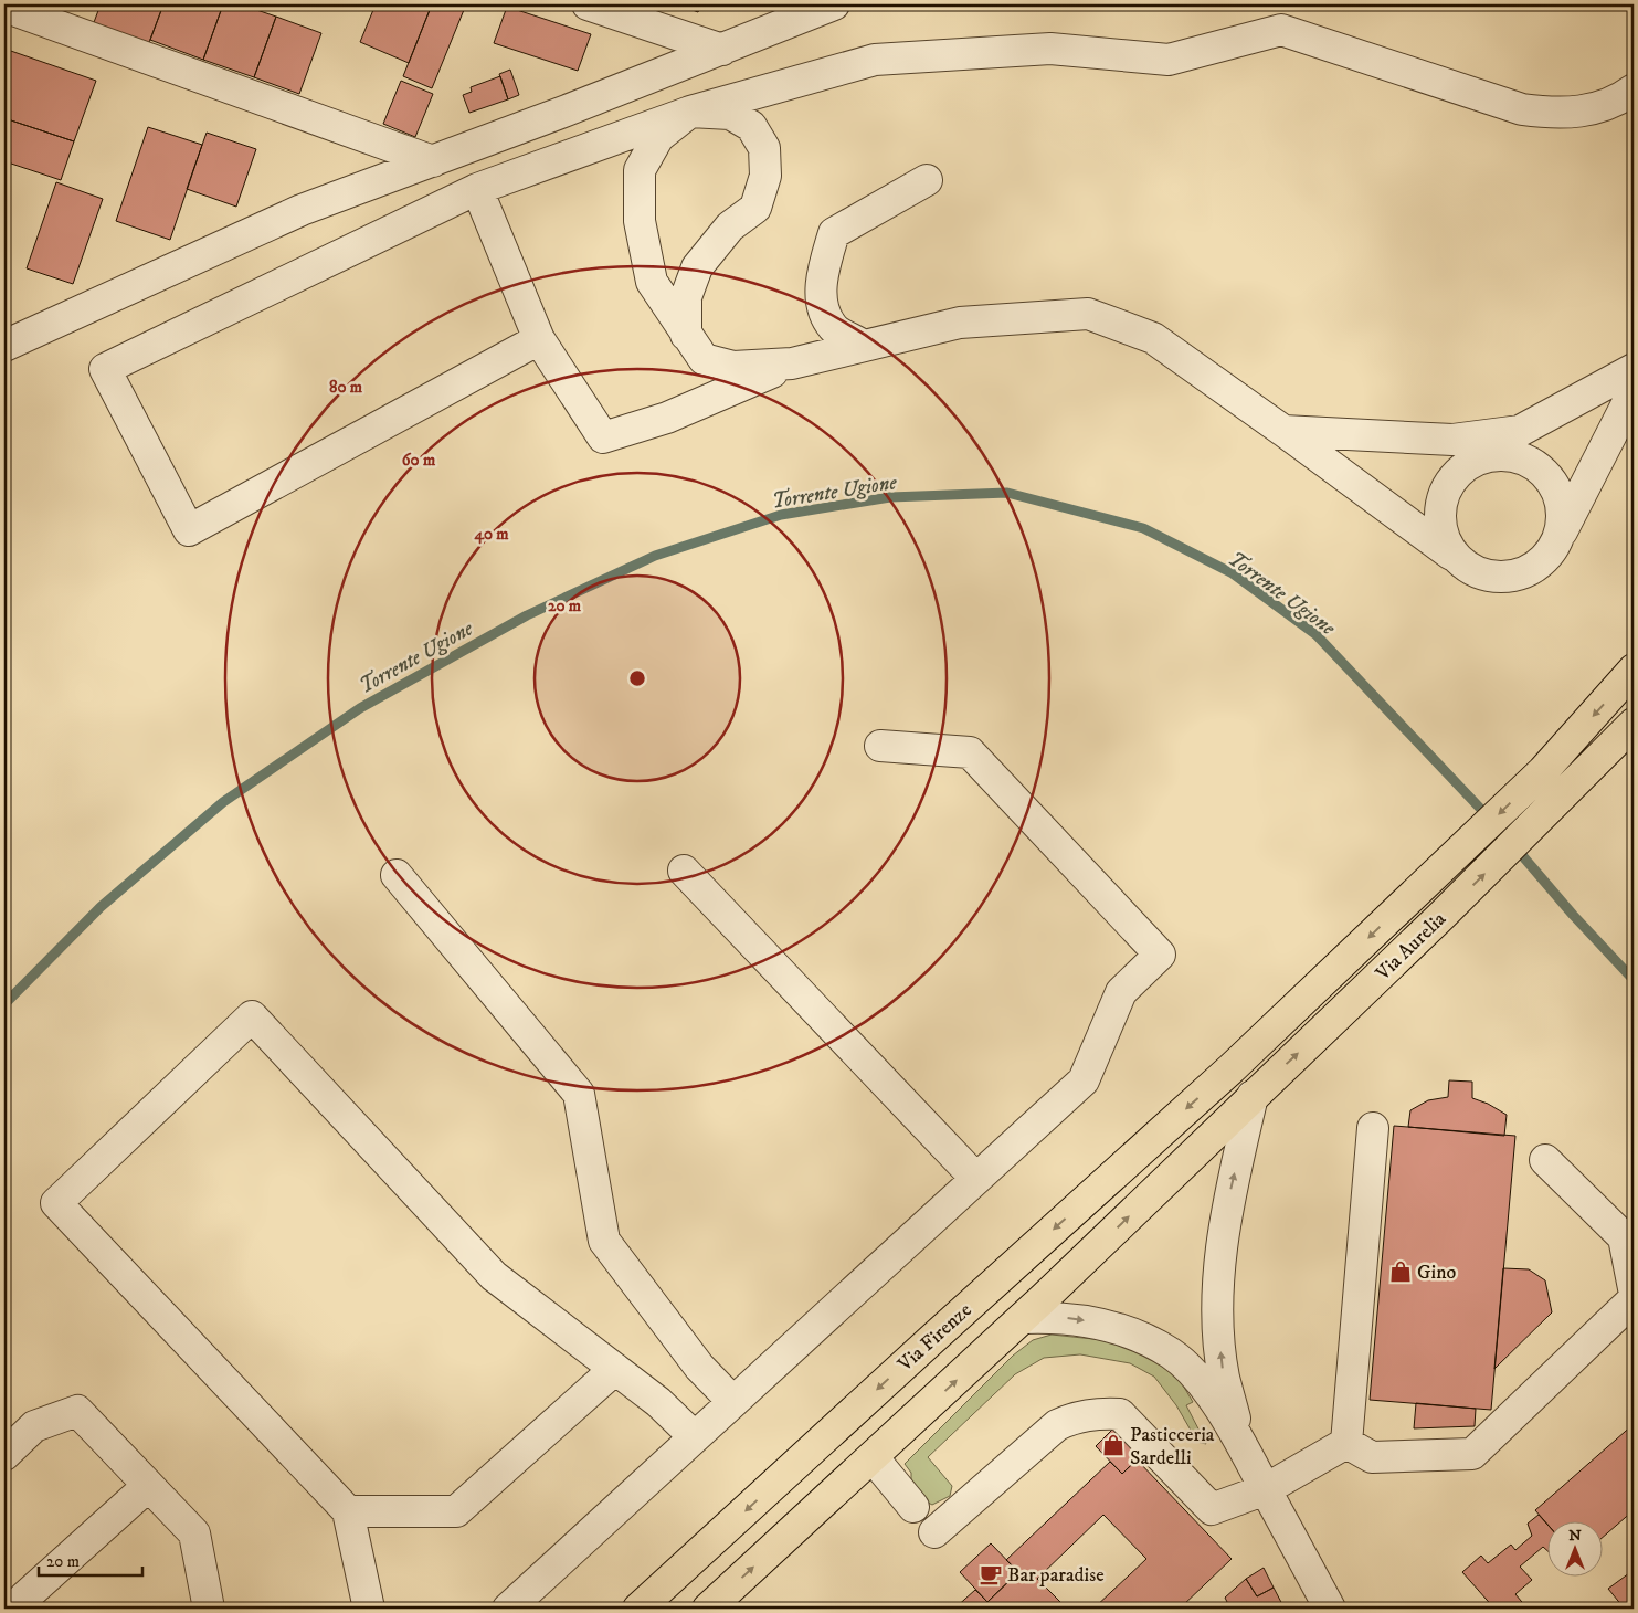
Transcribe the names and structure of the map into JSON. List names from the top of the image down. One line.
{"streets":{"main road":["Via Aurelia","Via Firenze"]},"crossings":[["Via Aurelia","Via Firenze"]],"water":["Torrente Ugione"],"places":{"shop":["Gino","Pasticceria Sardelli"],"cafe":["Bar paradise"]},"scale_bar":"20 m","north":"top","rings":["80 m","60 m","40 m","20 m"]}
